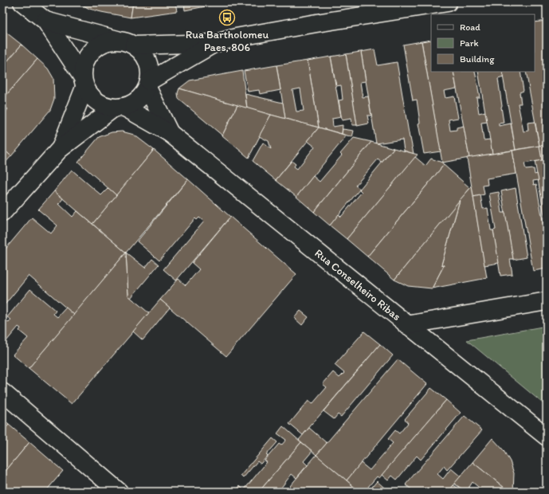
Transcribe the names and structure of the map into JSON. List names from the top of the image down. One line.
{"streets":{"street":["Rua Conselheiro Ribas"]},"places":{"bus stop":["Rua Bartholomeu Paes, 806"]},"legend":["Road","Park","Building"]}
